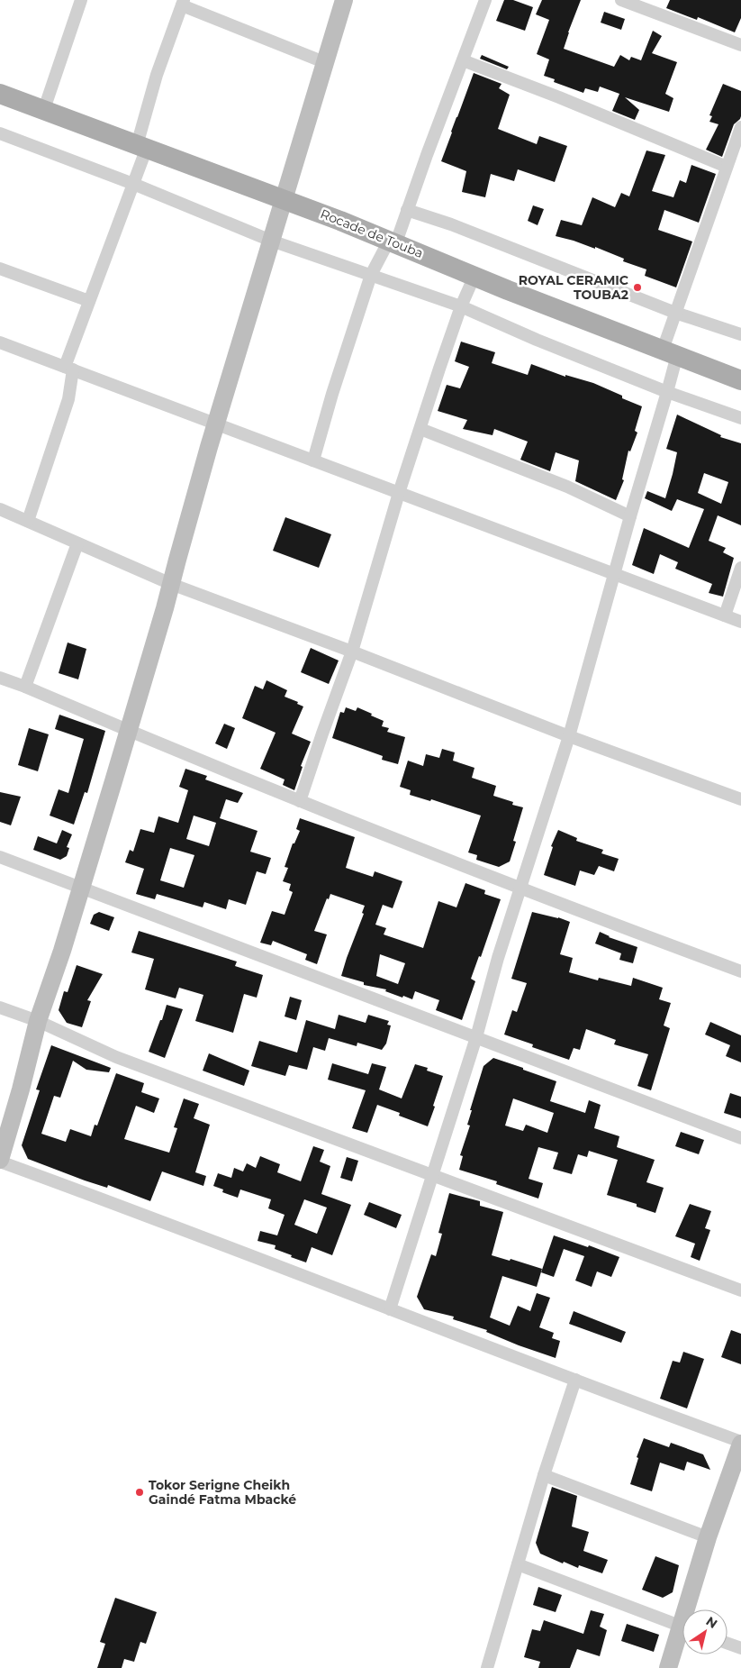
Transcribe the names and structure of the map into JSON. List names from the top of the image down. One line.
{"streets":{"main road":["Rocade de Touba"]},"places":["ROYAL CERAMIC TOUBA2","Tokor Serigne Cheikh Gaindé Fatma Mbacké"],"north":"top right"}
